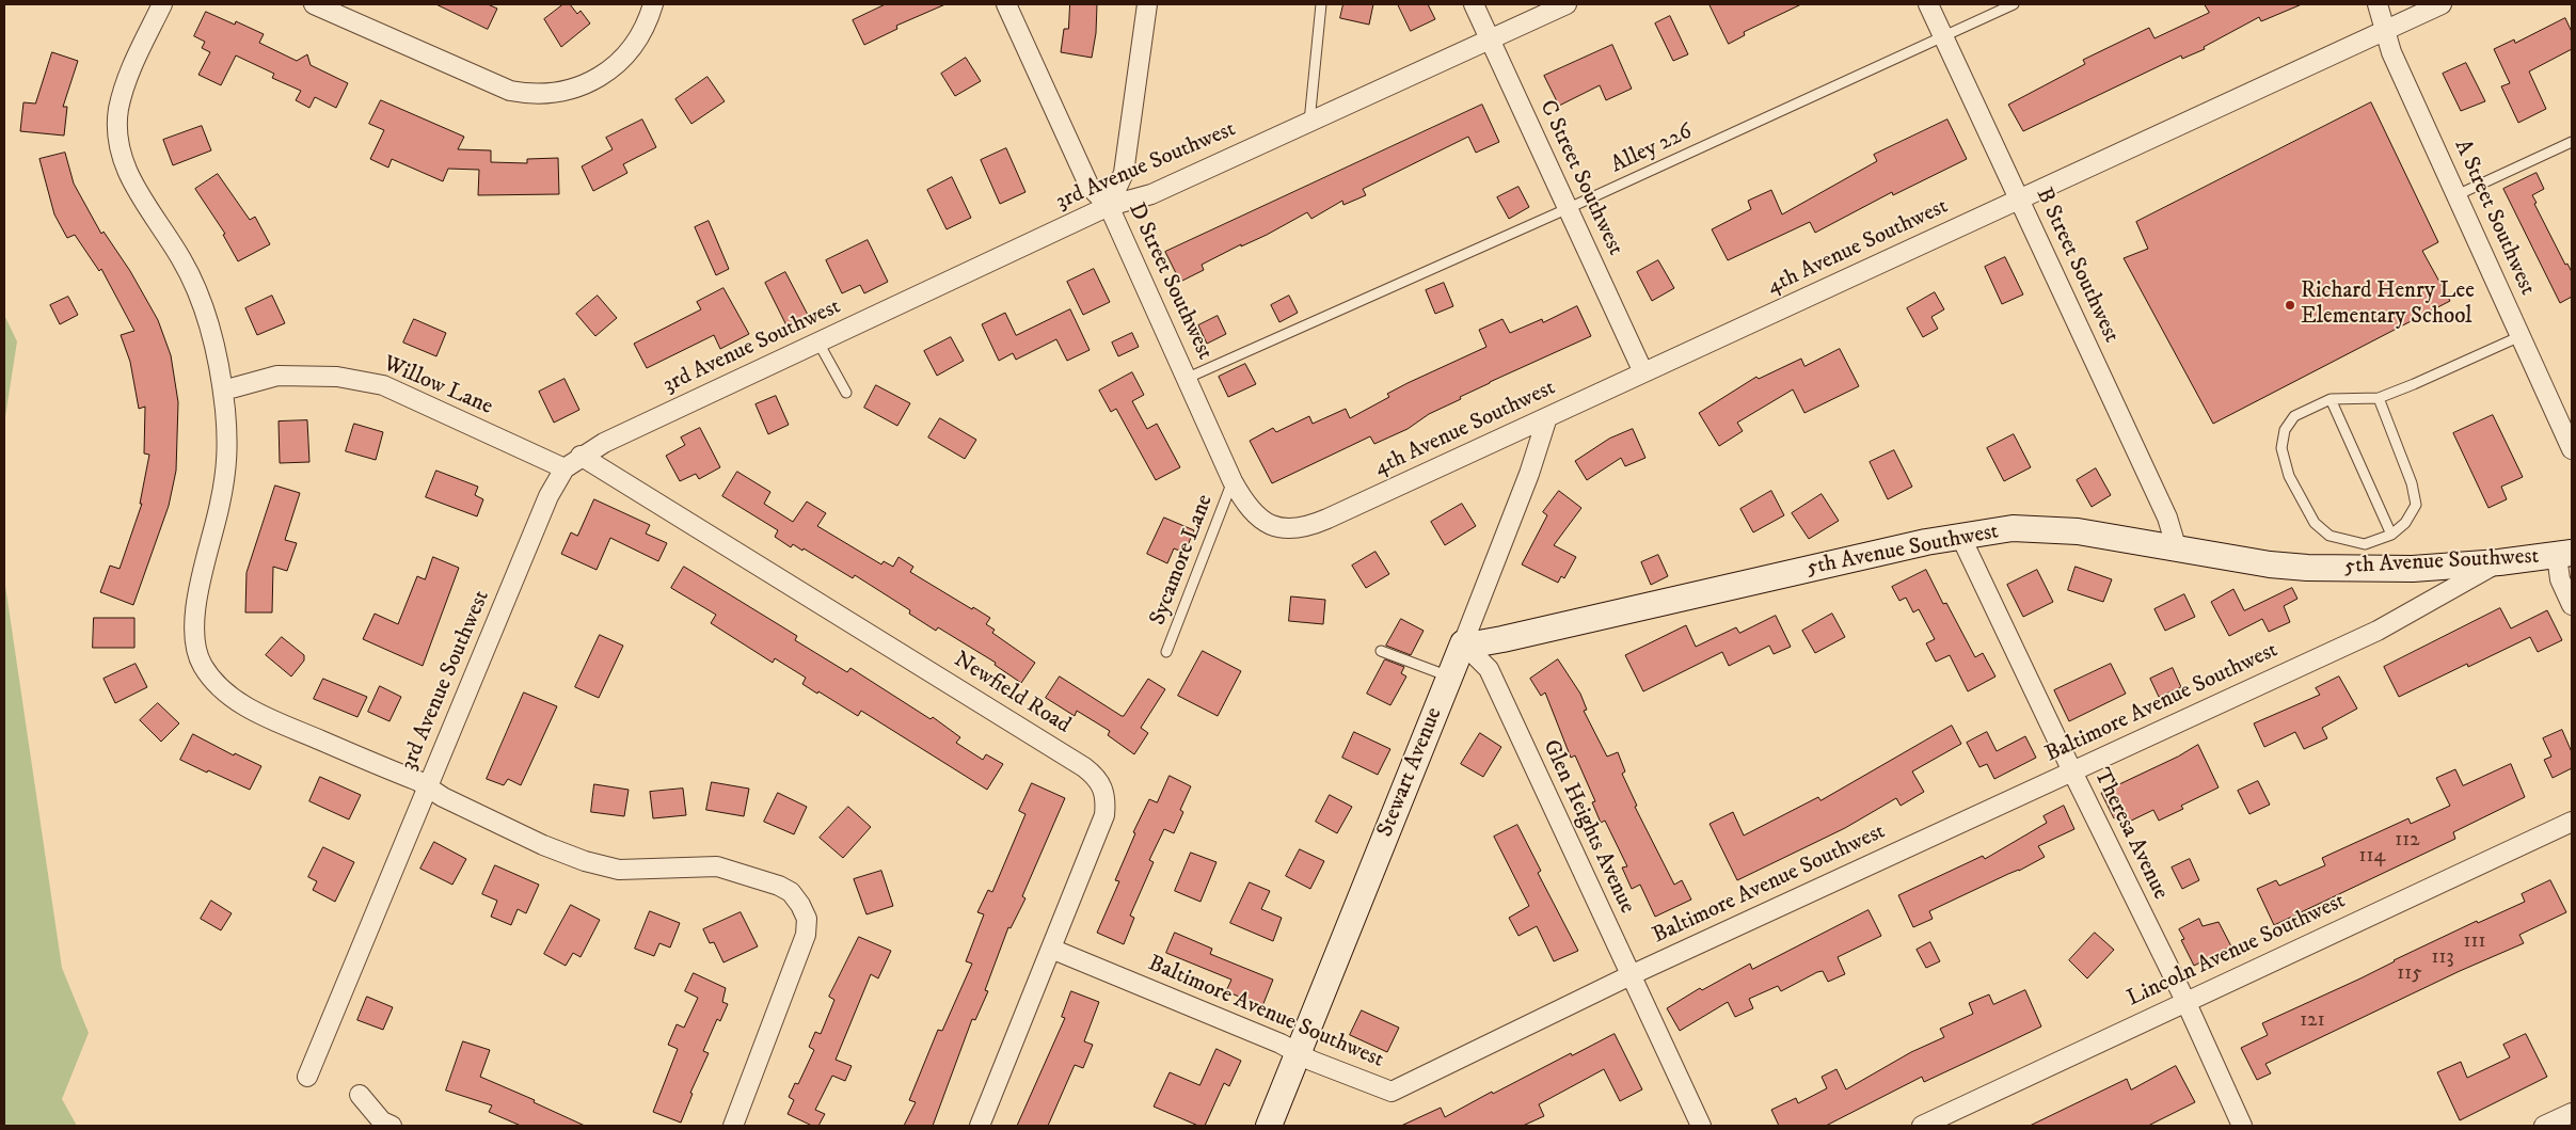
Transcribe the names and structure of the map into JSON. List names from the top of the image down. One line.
{"streets":{"street":["3rd Avenue Southwest","C Street Southwest","A Street Southwest","4th Avenue Southwest","B Street Southwest","D Street Southwest","Willow Lane","5th Avenue Southwest","Newfield Road","Baltimore Avenue Southwest","Stewart Avenue","Glen Heights Avenue","Theresa Avenue","Lincoln Avenue Southwest"],"lane":["Alley 226","Sycamore Lane"]},"crossings":[["Alley 226","C Street Southwest"],["Alley 226","B Street Southwest"],["Alley 226","D Street Southwest"],["3rd Avenue Southwest","C Street Southwest"],["3rd Avenue Southwest","D Street Southwest"],["3rd Avenue Southwest","Willow Lane"],["3rd Avenue Southwest","Newfield Road"],["C Street Southwest","4th Avenue Southwest"],["A Street Southwest","4th Avenue Southwest"],["4th Avenue Southwest","B Street Southwest"],["4th Avenue Southwest","D Street Southwest"],["4th Avenue Southwest","Stewart Avenue"],["B Street Southwest","5th Avenue Southwest"],["D Street Southwest","Sycamore Lane"],["5th Avenue Southwest","Baltimore Avenue Southwest"],["5th Avenue Southwest","Stewart Avenue"],["5th Avenue Southwest","Glen Heights Avenue"],["5th Avenue Southwest","Theresa Avenue"],["Newfield Road","Baltimore Avenue Southwest"],["Baltimore Avenue Southwest","Stewart Avenue"],["Baltimore Avenue Southwest","Glen Heights Avenue"],["Baltimore Avenue Southwest","Theresa Avenue"],["Stewart Avenue","Glen Heights Avenue"],["Theresa Avenue","Lincoln Avenue Southwest"]],"places":["Richard Henry Lee Elementary School"],"house_numbers":["112","114","111","113","115","121"]}
